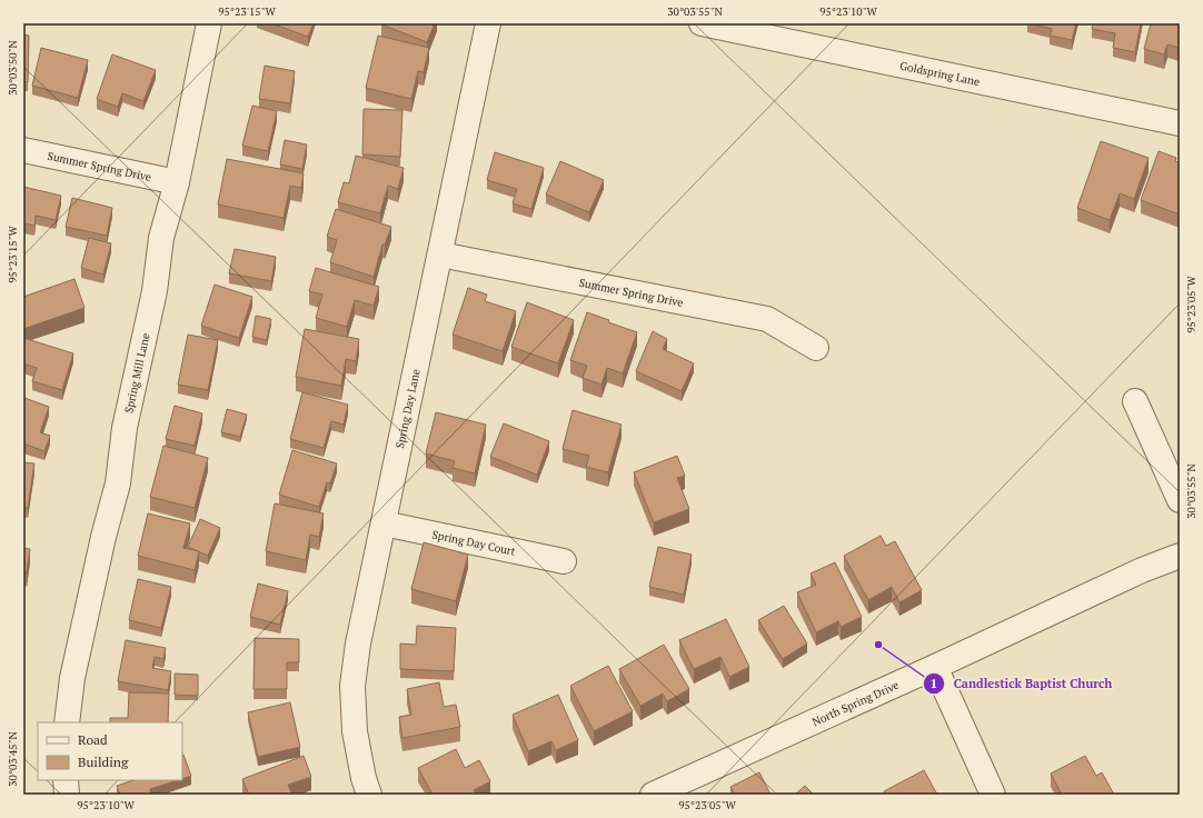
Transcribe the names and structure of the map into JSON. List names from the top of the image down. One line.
{"streets":{"street":["Goldspring Lane","Summer Spring Drive","Spring Mill Lane","Spring Day Lane","Spring Day Court","North Spring Drive"]},"crossings":[["Summer Spring Drive","Spring Mill Lane"],["Summer Spring Drive","Spring Day Lane"],["Spring Day Lane","Spring Day Court"]],"places":["Candlestick Baptist Church"],"legend":["Road","Building"],"coordinates":["95°23'15\"W","30°03'55\"N","95°23'10\"W","30°03'50\"N","95°23'05\"W","30°03'45\"N"]}
